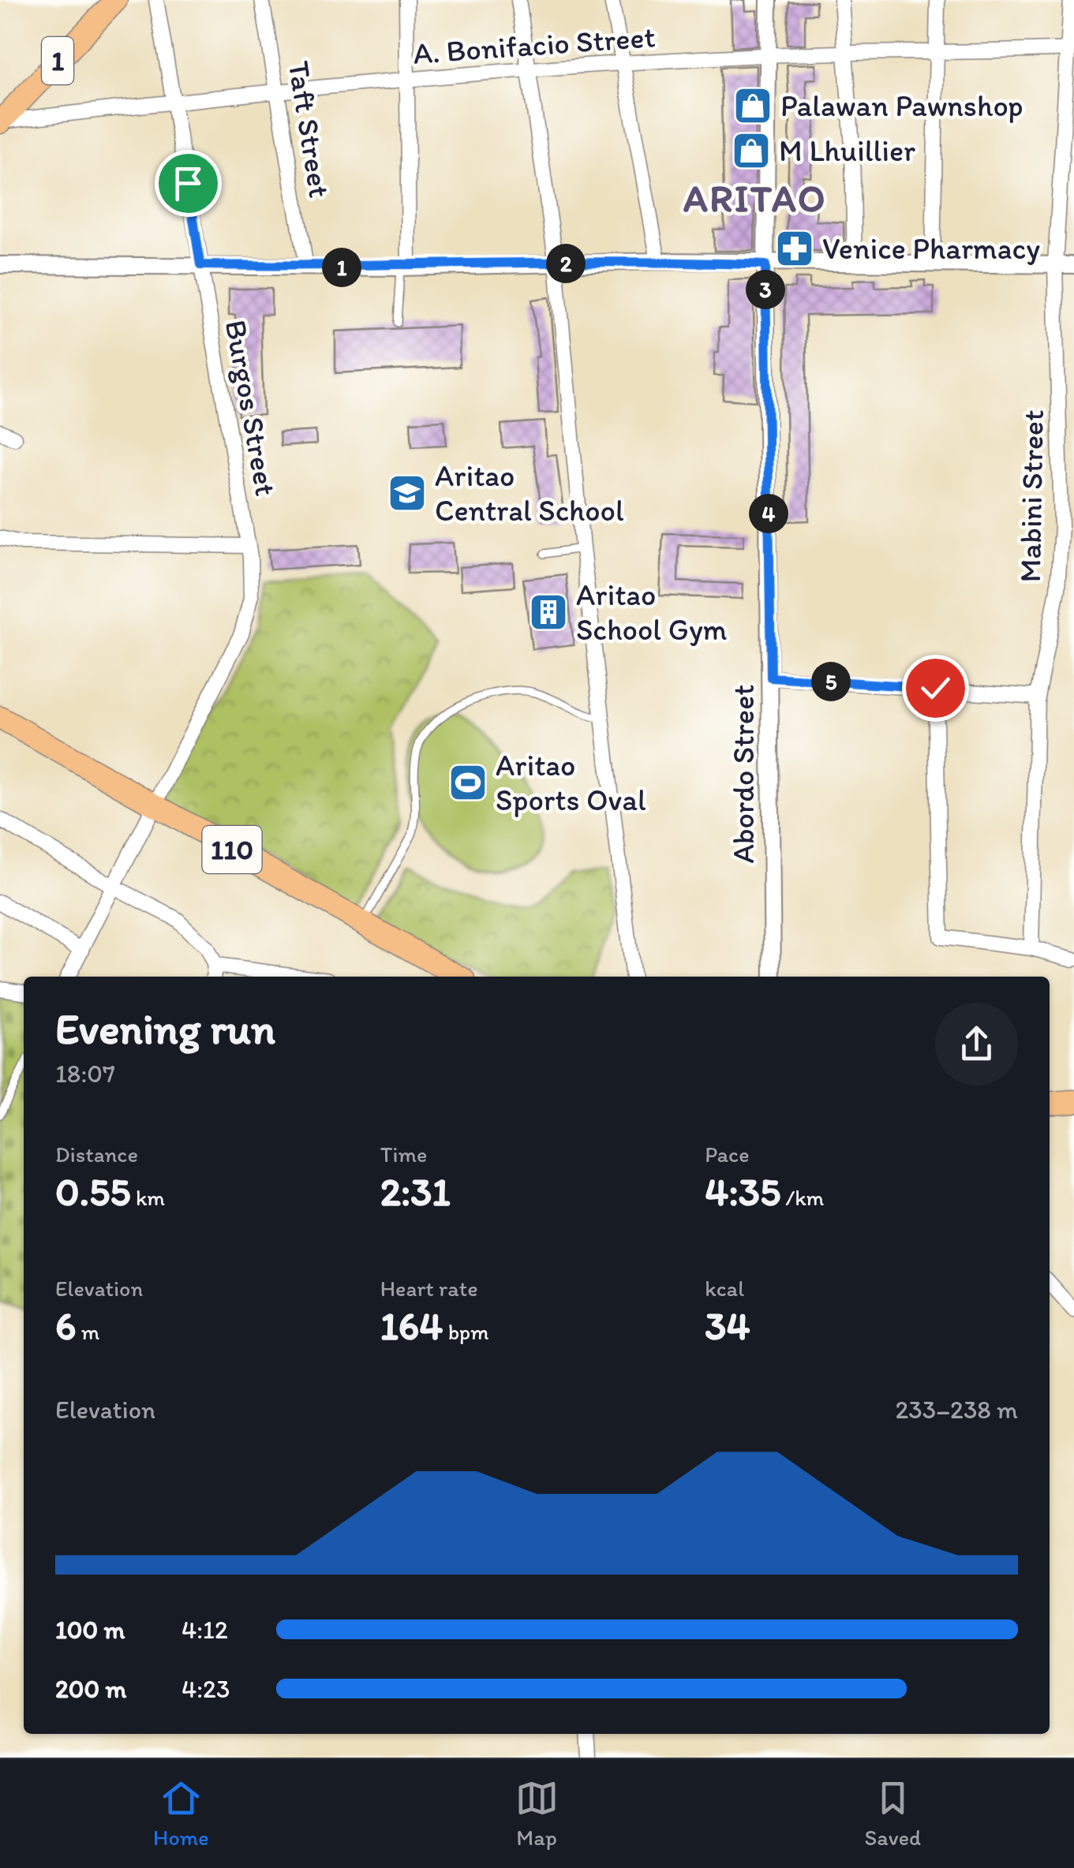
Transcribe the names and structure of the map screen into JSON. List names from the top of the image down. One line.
{"streets":{"main road":["1","110"],"street":["A. Bonifacio Street","Taft Street","Burgos Street","Mabini Street","Abordo Street"]},"crossings":[["A. Bonifacio Street","1"],["A. Bonifacio Street","Taft Street"],["A. Bonifacio Street","Burgos Street"],["A. Bonifacio Street","Mabini Street"],["A. Bonifacio Street","Abordo Street"],["Burgos Street","110"]],"districts":["ARITAO"],"places":{"shop":["Palawan Pawnshop","M Lhuillier"],"pharmacy":["Venice Pharmacy"],"school or university":["Aritao Central School"],"building":["Aritao School Gym"],"sports":["Aritao Sports Oval"]},"page":{"pins":["2","1","3","4","5"],"heading":["Evening run","18:07"],"stats":[["Distance","0.55 km"],["Time","2:31"],["Pace","4:35 /km"],["Elevation","6 m"],["Heart rate","164 bpm"],["kcal","34"]],"chart":["Elevation","233–238 m"],"list":[{"name":"100 m","note":"4:12"},{"name":"200 m","note":"4:23"}],"tabs":["Home","Map","Saved"]}}
